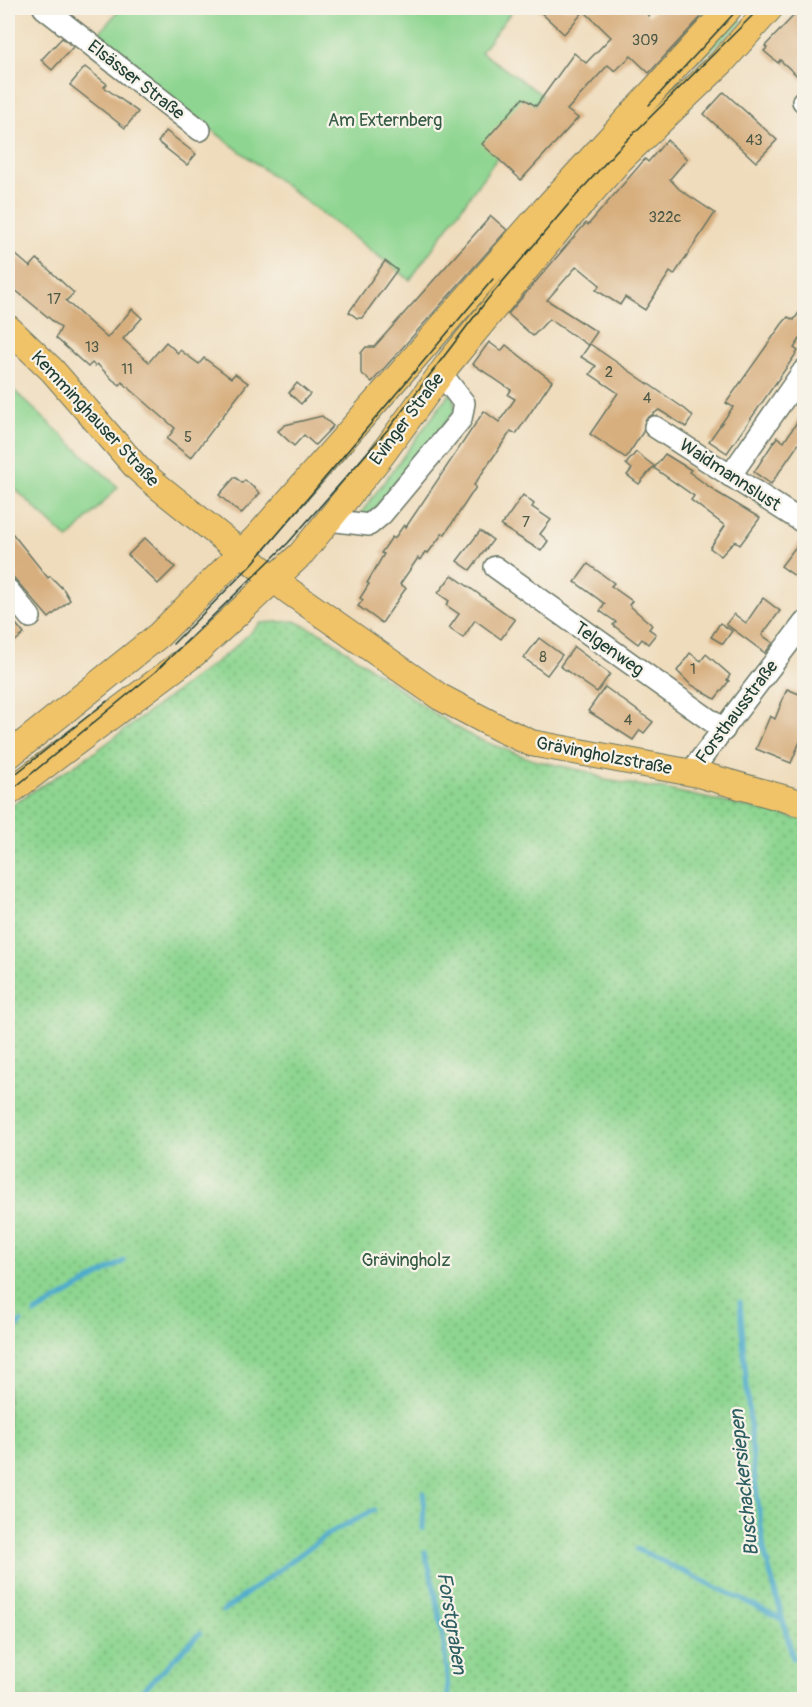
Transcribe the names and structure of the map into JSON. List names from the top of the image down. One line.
{"streets":{"main road":["Kemminghauser Straße","Evinger Straße","Grävingholzstraße"],"street":["Elsässer Straße","Waidmannslust","Telgenweg","Forsthausstraße"]},"crossings":[["Kemminghauser Straße","Evinger Straße"],["Kemminghauser Straße","Grävingholzstraße"],["Evinger Straße","Grävingholzstraße"],["Telgenweg","Forsthausstraße"],["Forsthausstraße","Grävingholzstraße"]],"water":["Buschackersiepen","Forstgraben"],"parks":["Am Externberg","Grävingholz"],"house_numbers":["309","43","322c","17","13","11","2","4","5","7","8","1","4"]}
